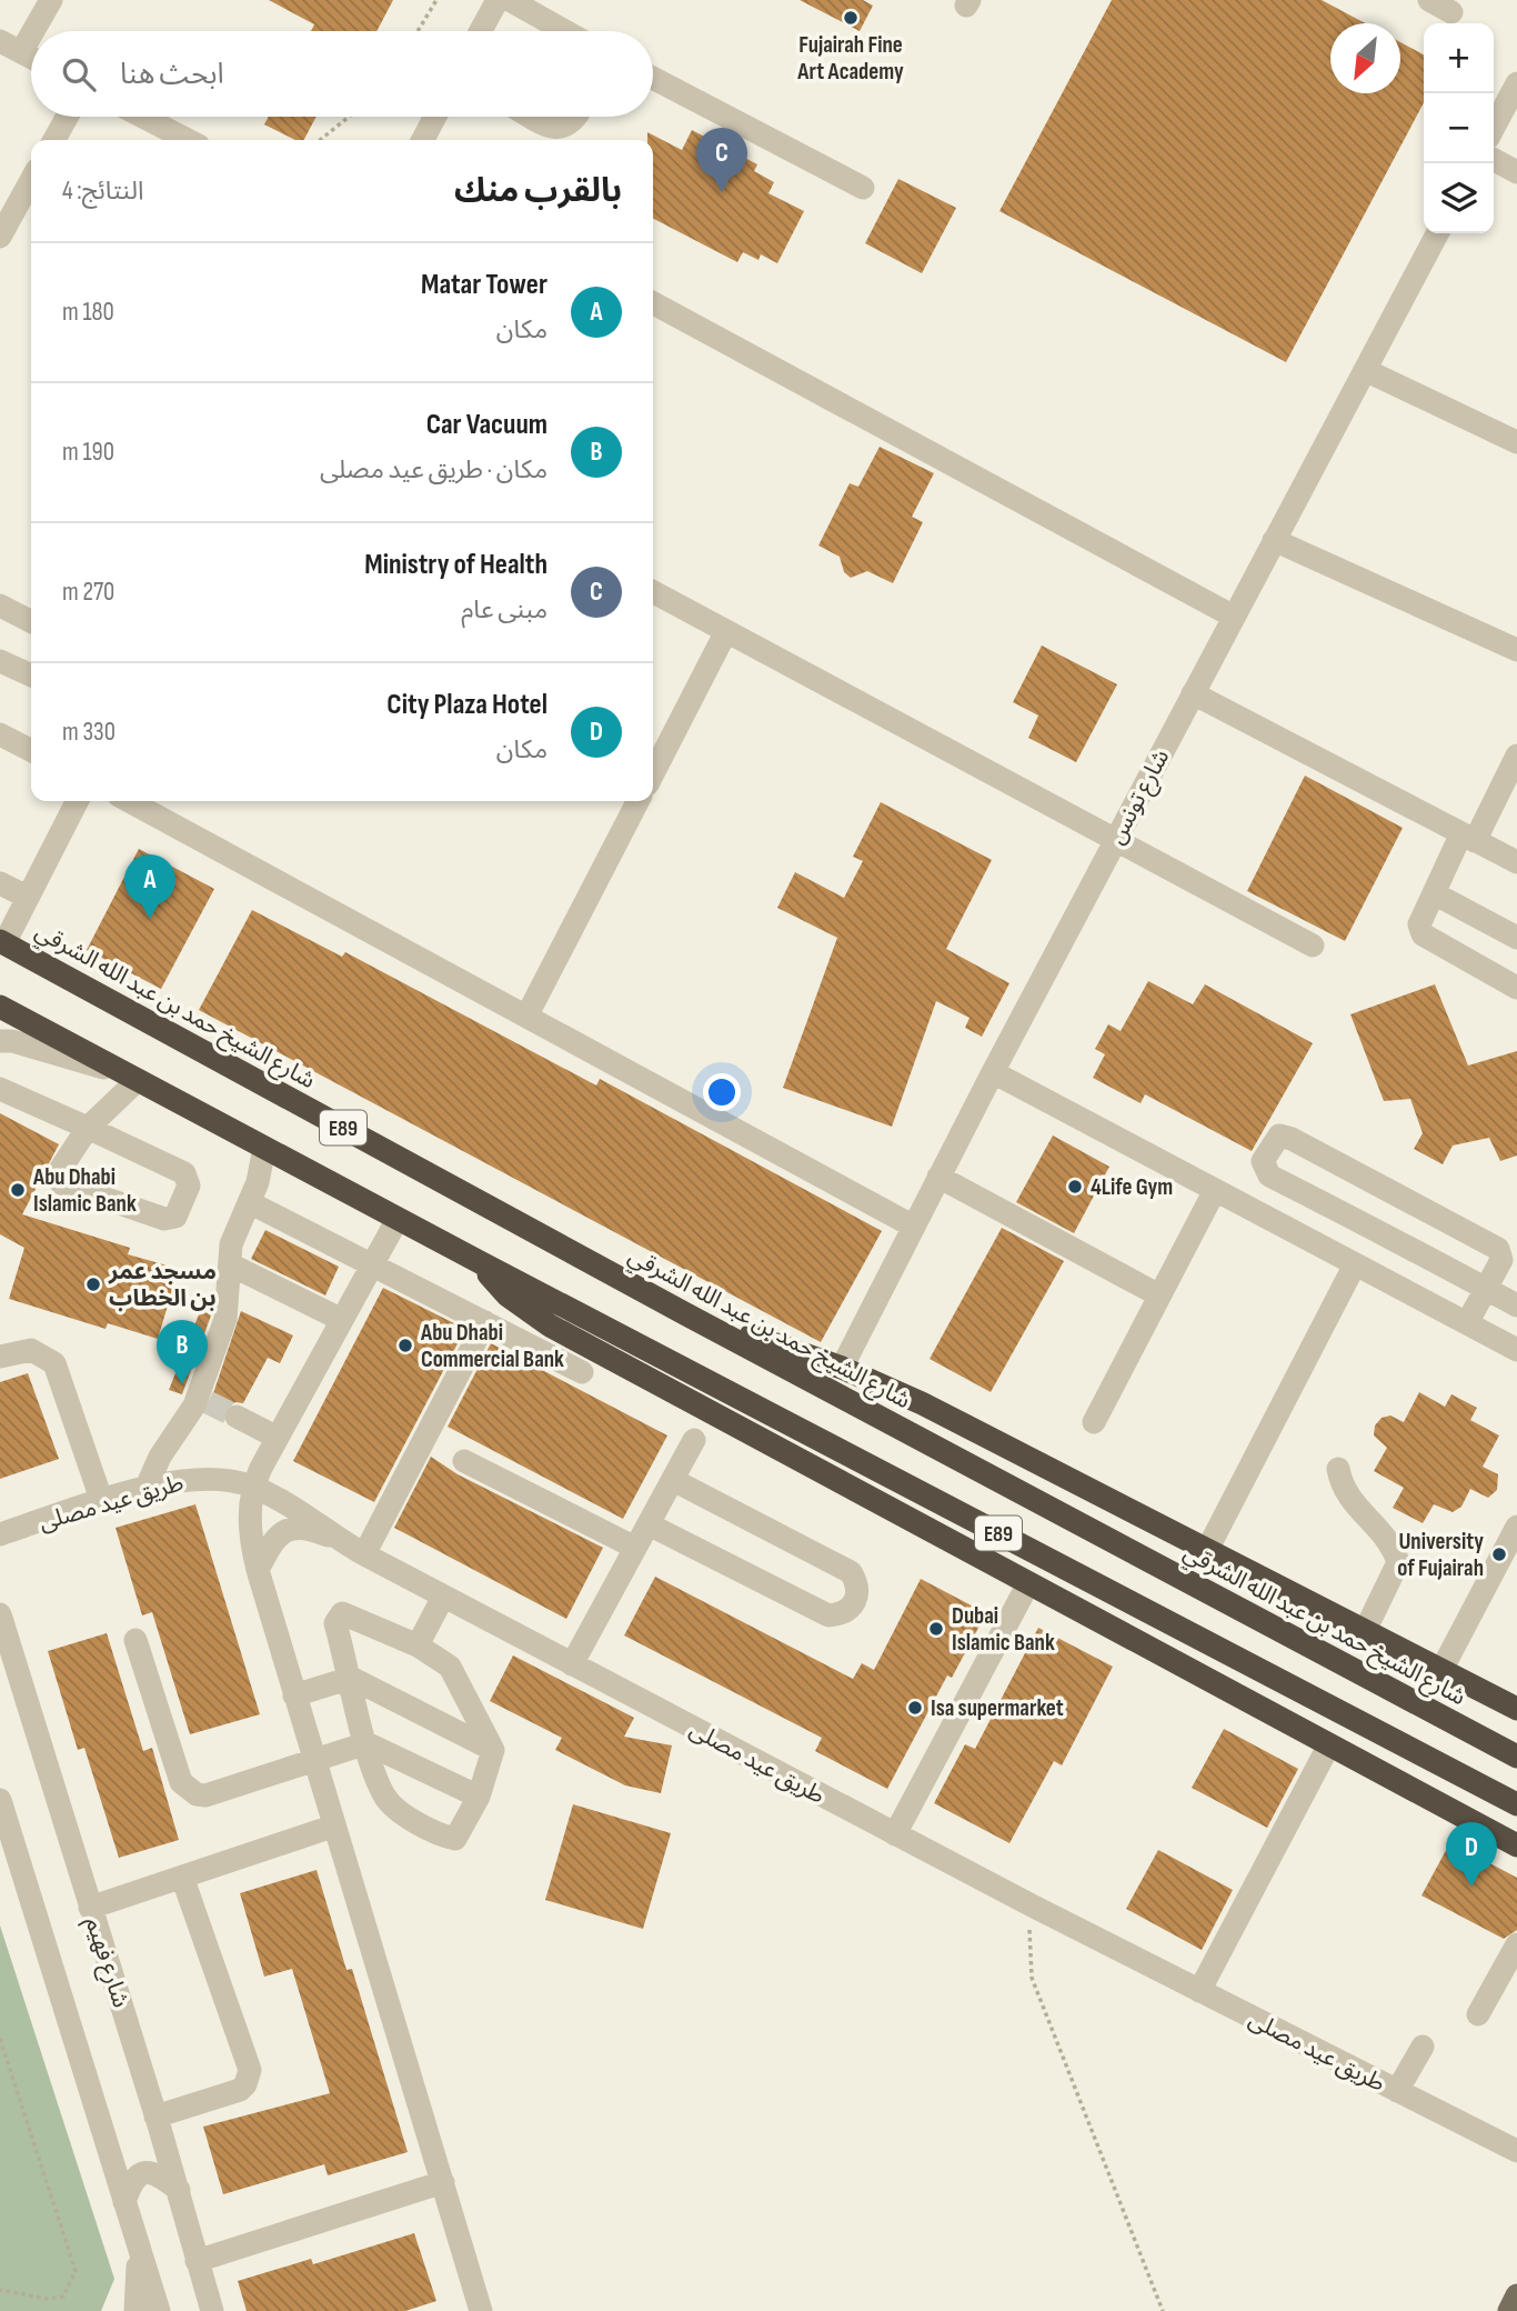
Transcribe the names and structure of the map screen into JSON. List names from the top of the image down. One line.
{"streets":{"highway":["شارع الشيخ حمد بن عبد الله الشرقي","E89"],"street":["شارع تونس","طريق عيد مصلى","شارع فهيم"]},"places":["Fujairah Fine Art Academy","4Life Gym","Abu Dhabi Islamic Bank","مسجد عمر بن الخطاب","Abu Dhabi Commercial Bank","University of Fujairah","Dubai Islamic Bank","Isa supermarket"],"north":"bottom left","page":{"map_buttons":["+","−"],"search":"ابحث هنا","pins":["C","A","B","D"],"heading":["بالقرب منك","النتائج: 4"],"list":[{"mark":"A","name":"Matar Tower","note":"مكان","value":"180 m"},{"mark":"B","name":"Car Vacuum","note":"مكان · طريق عيد مصلى","value":"190 m"},{"mark":"C","name":"Ministry of Health","note":"مبنى عام","value":"270 m"},{"mark":"D","name":"City Plaza Hotel","note":"مكان","value":"330 m"}]}}
